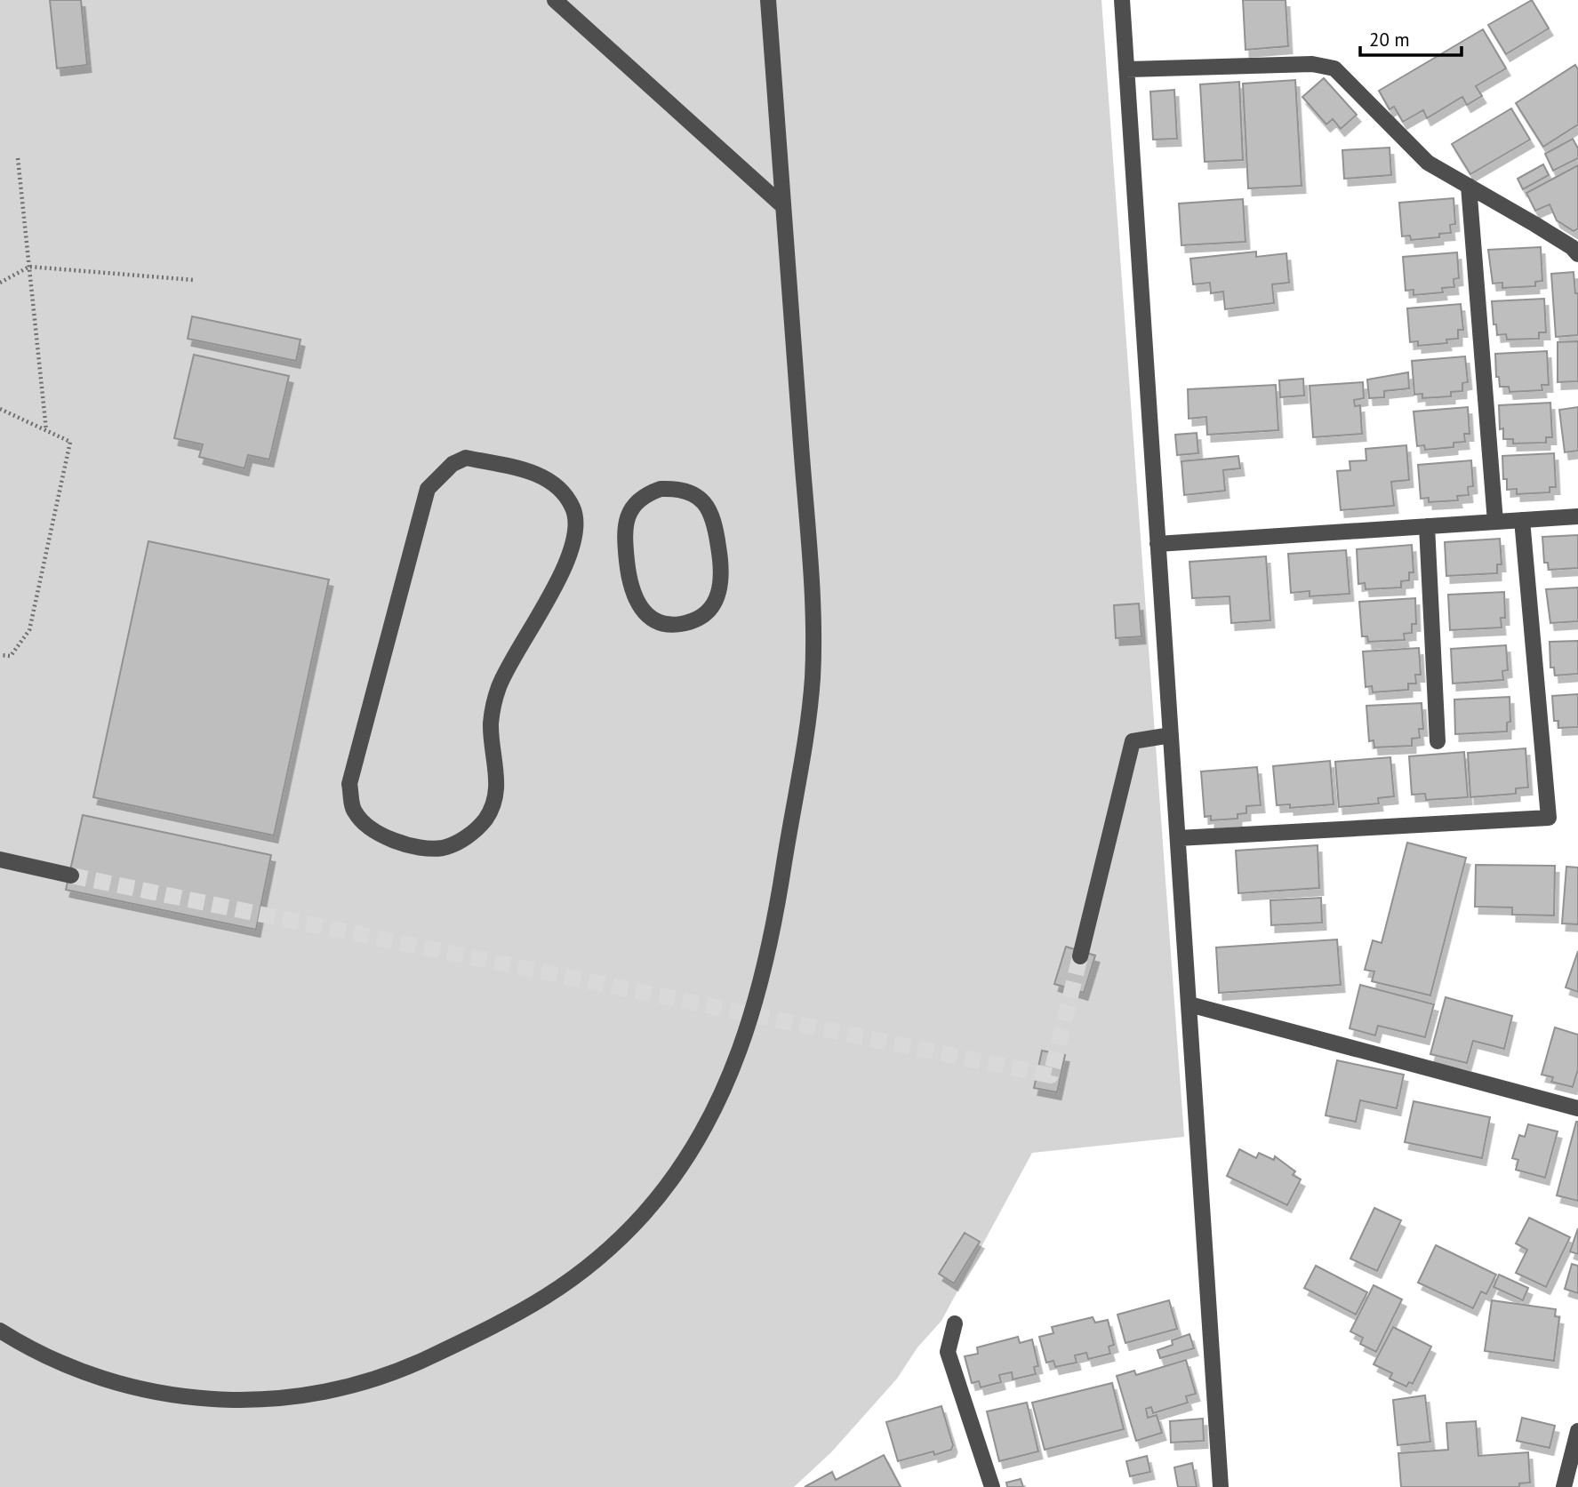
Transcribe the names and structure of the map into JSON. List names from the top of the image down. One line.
{"scale_bar":"20 m"}
